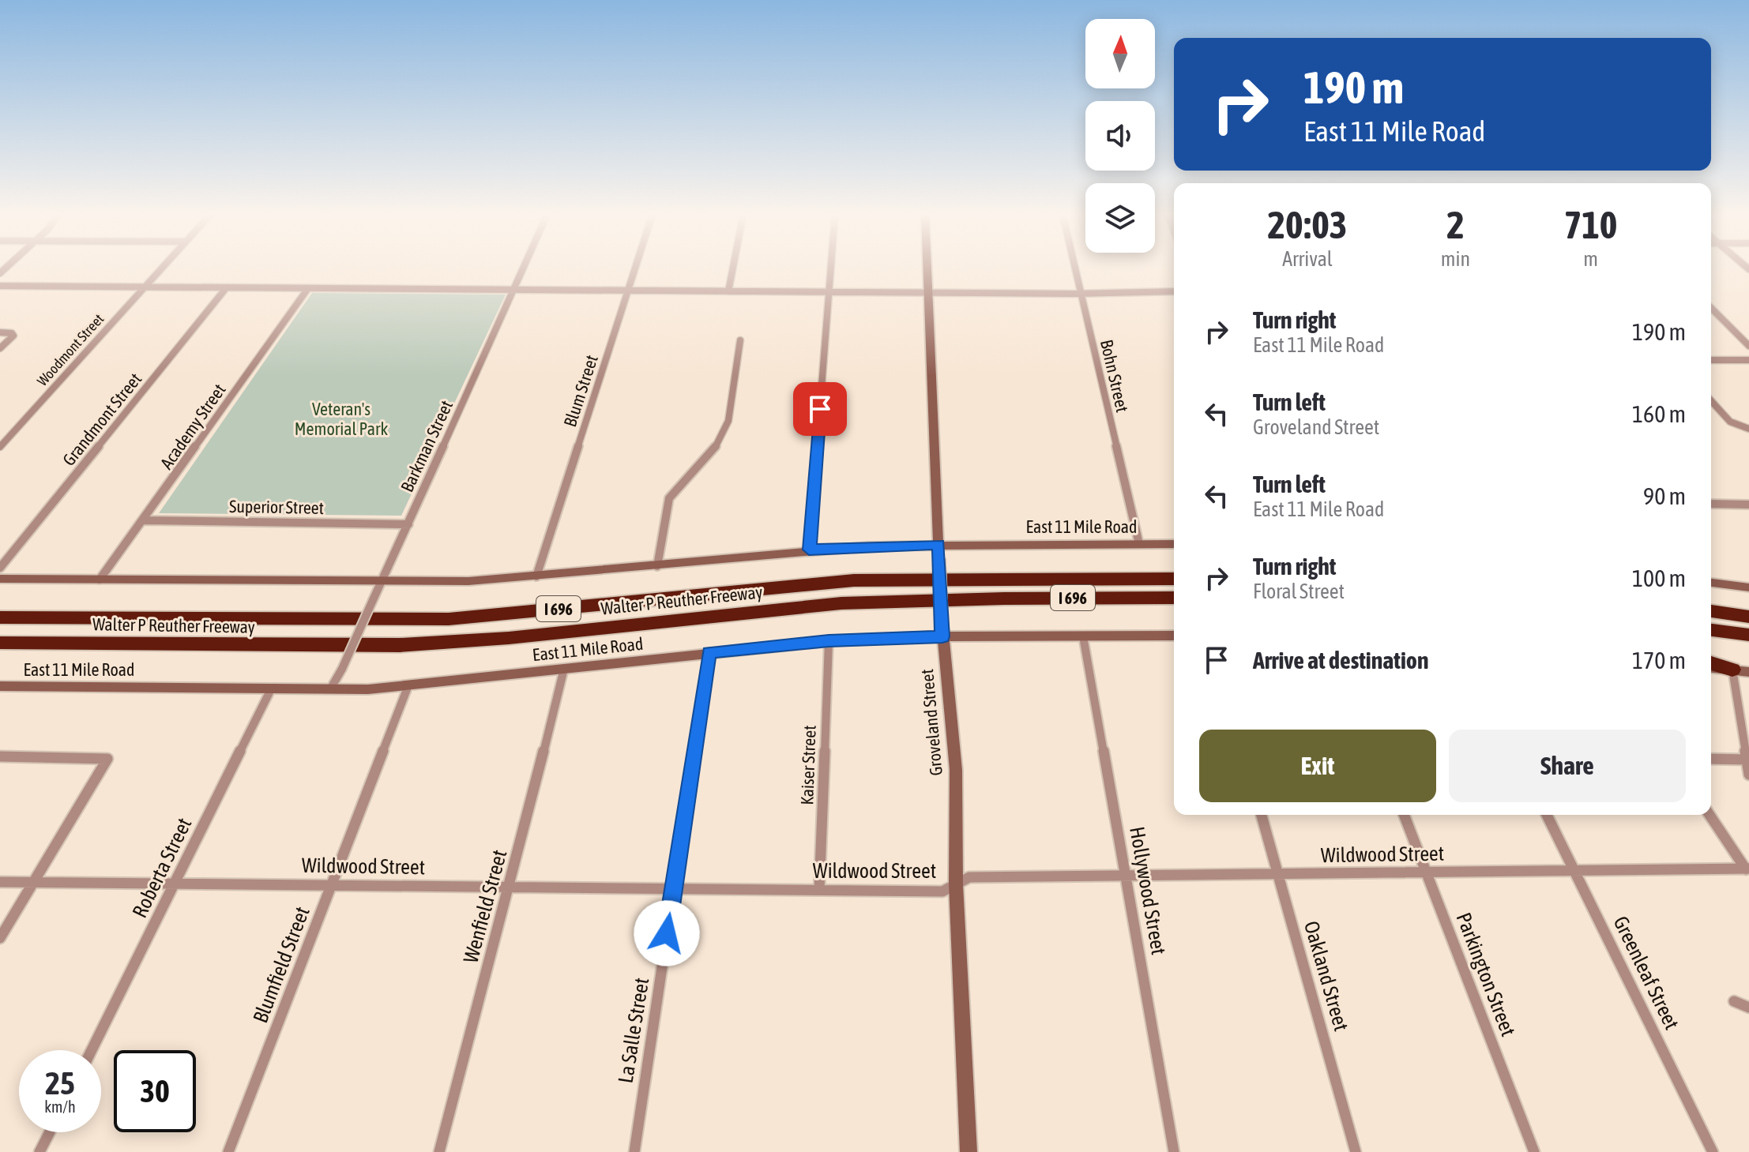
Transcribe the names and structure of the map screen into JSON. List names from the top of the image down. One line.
{"streets":{"highway":["I 696","Walter P Reuther Freeway"],"main road":["East 11 Mile Road","Groveland Street"],"street":["Woodmont Street","Bohn Street","Blum Street","Grandmont Street","Academy Street","Barkman Street","Superior Street","Kaiser Street","Wildwood Street","Roberta Street","Hollywood Street","Wenfield Street","Blumfield Street","Greenleaf Street","Parkington Street","Oakland Street","La Salle Street"]},"crossings":[["Bohn Street","East 11 Mile Road"],["Blum Street","East 11 Mile Road"],["Academy Street","Superior Street"],["Academy Street","East 11 Mile Road"],["Barkman Street","Superior Street"],["Barkman Street","East 11 Mile Road"],["East 11 Mile Road","Groveland Street"],["East 11 Mile Road","Kaiser Street"],["East 11 Mile Road","Roberta Street"],["East 11 Mile Road","Hollywood Street"],["East 11 Mile Road","Wenfield Street"],["East 11 Mile Road","Blumfield Street"],["East 11 Mile Road","La Salle Street"],["Groveland Street","Wildwood Street"],["Kaiser Street","Wildwood Street"],["Wildwood Street","Roberta Street"],["Wildwood Street","Hollywood Street"],["Wildwood Street","Wenfield Street"],["Wildwood Street","Blumfield Street"],["Wildwood Street","Greenleaf Street"],["Wildwood Street","Parkington Street"],["Wildwood Street","Oakland Street"],["Wildwood Street","La Salle Street"]],"parks":["Veteran's Memorial Park"],"north":"top","page":{"turn":["190 m","East 11 Mile Road"],"eta":["20:03","Arrival","2","min","710","m"],"list":[{"name":"Turn right","note":"East 11 Mile Road","value":"190 m"},{"name":"Turn left","note":"Groveland Street","value":"160 m"},{"name":"Turn left","note":"East 11 Mile Road","value":"90 m"},{"name":"Turn right","note":"Floral Street","value":"100 m"},{"name":"Arrive at destination","value":"170 m"}],"buttons":["Exit","Share"],"speed":"25 km/h","limit":"30"}}
